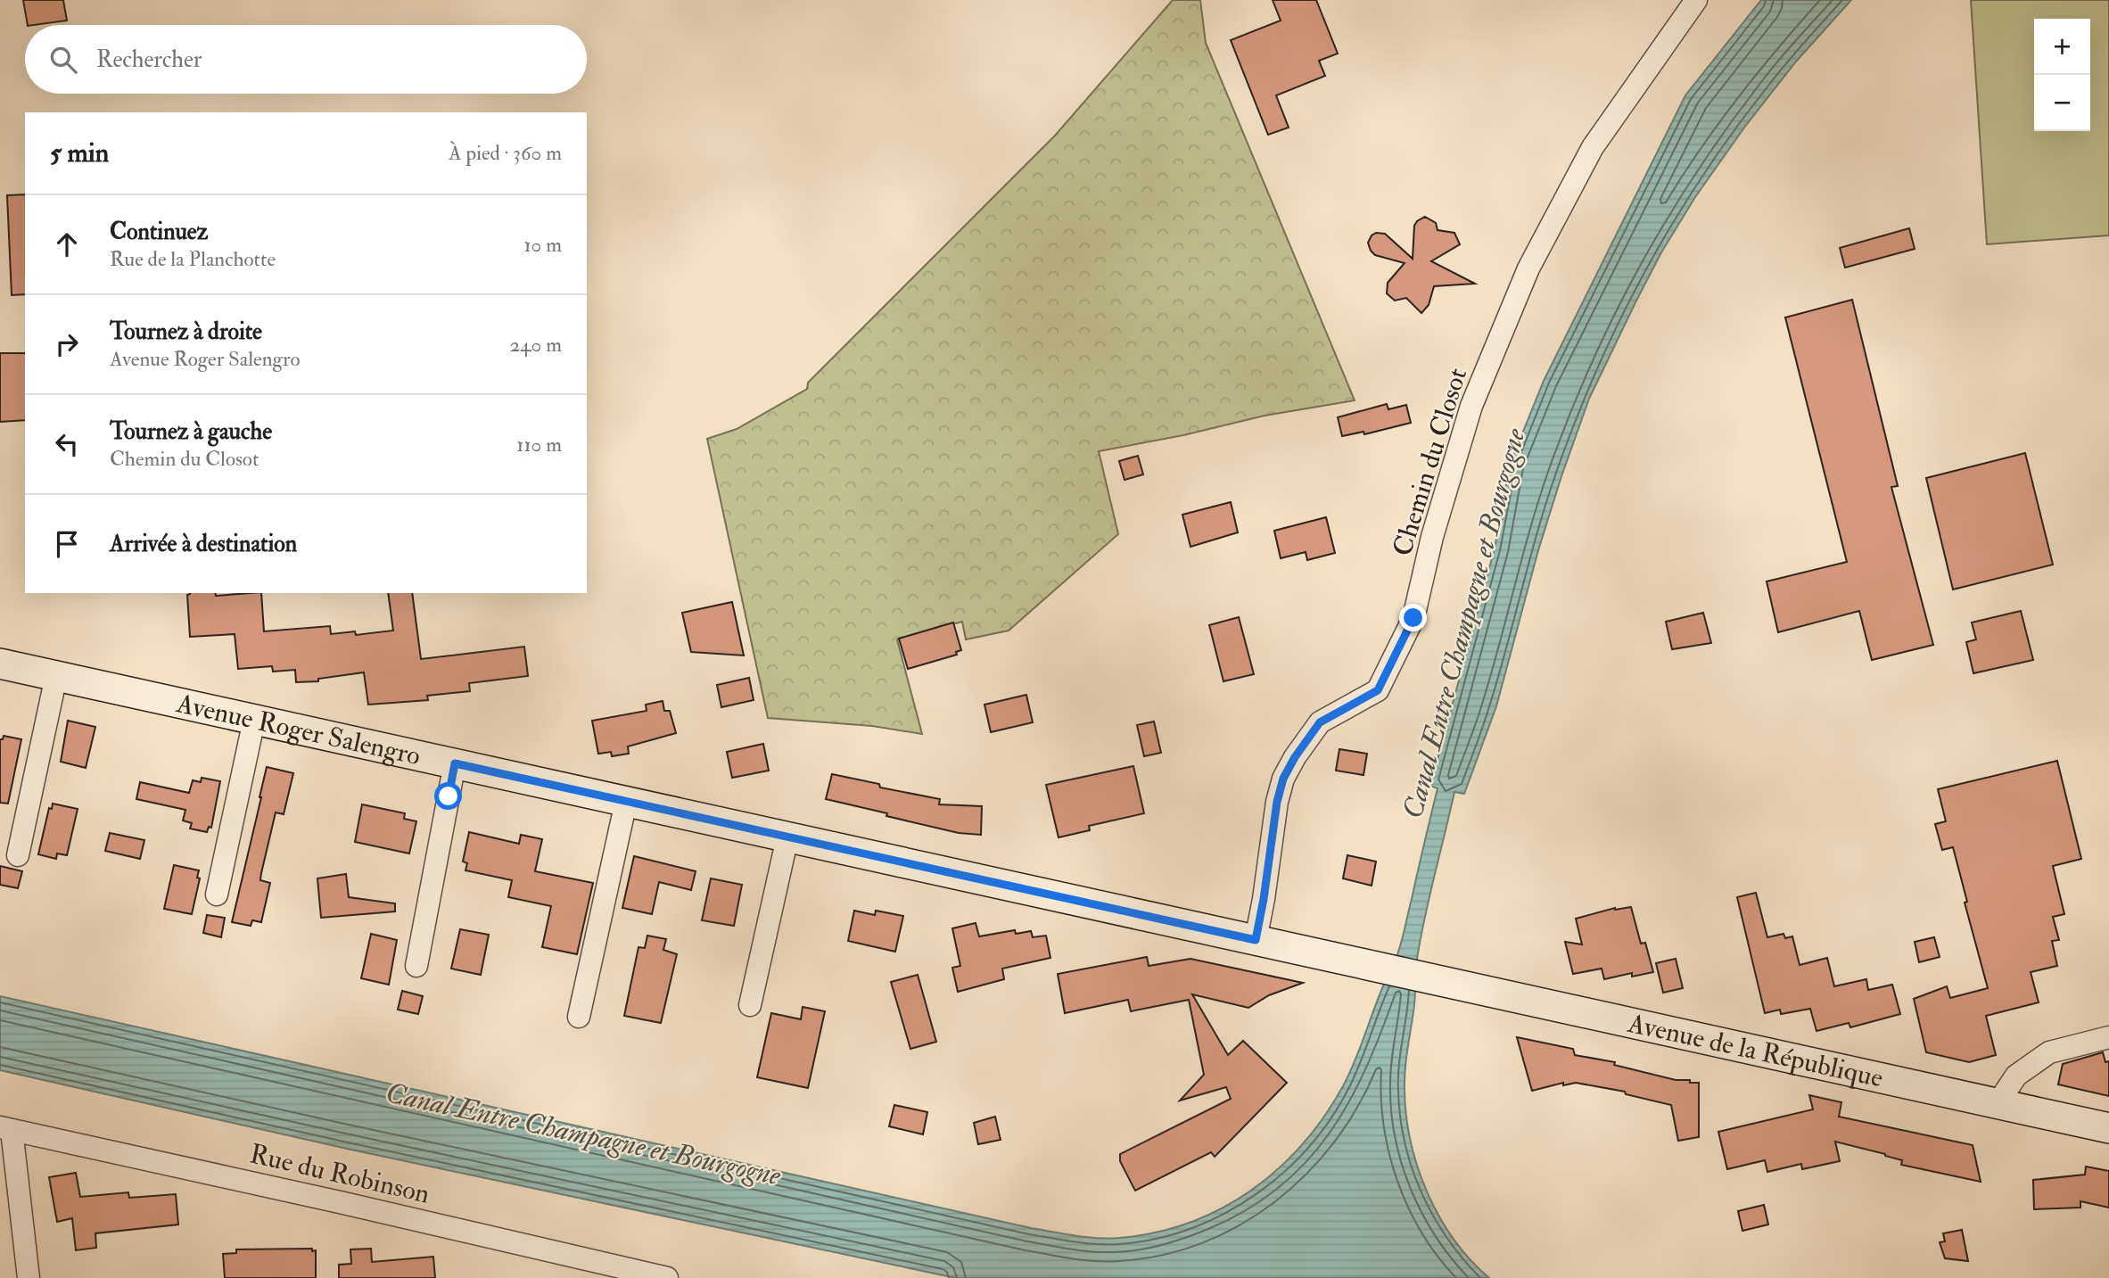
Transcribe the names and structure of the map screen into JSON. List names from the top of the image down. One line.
{"streets":{"main road":["Avenue Roger Salengro","Avenue de la République"],"street":["Chemin du Closot","Rue du Robinson"]},"crossings":[["Chemin du Closot","Avenue Roger Salengro"],["Avenue Roger Salengro","Avenue de la République"]],"water":["Canal Entre Champagne et Bourgogne"],"page":{"map_buttons":["+","−"],"search":"Rechercher","heading":["5 min","À pied · 360 m"],"list":[["Continuez","Rue de la Planchotte","10 m"],["Tournez à droite","Avenue Roger Salengro","240 m"],["Tournez à gauche","Chemin du Closot","110 m"],"Arrivée à destination"]}}
